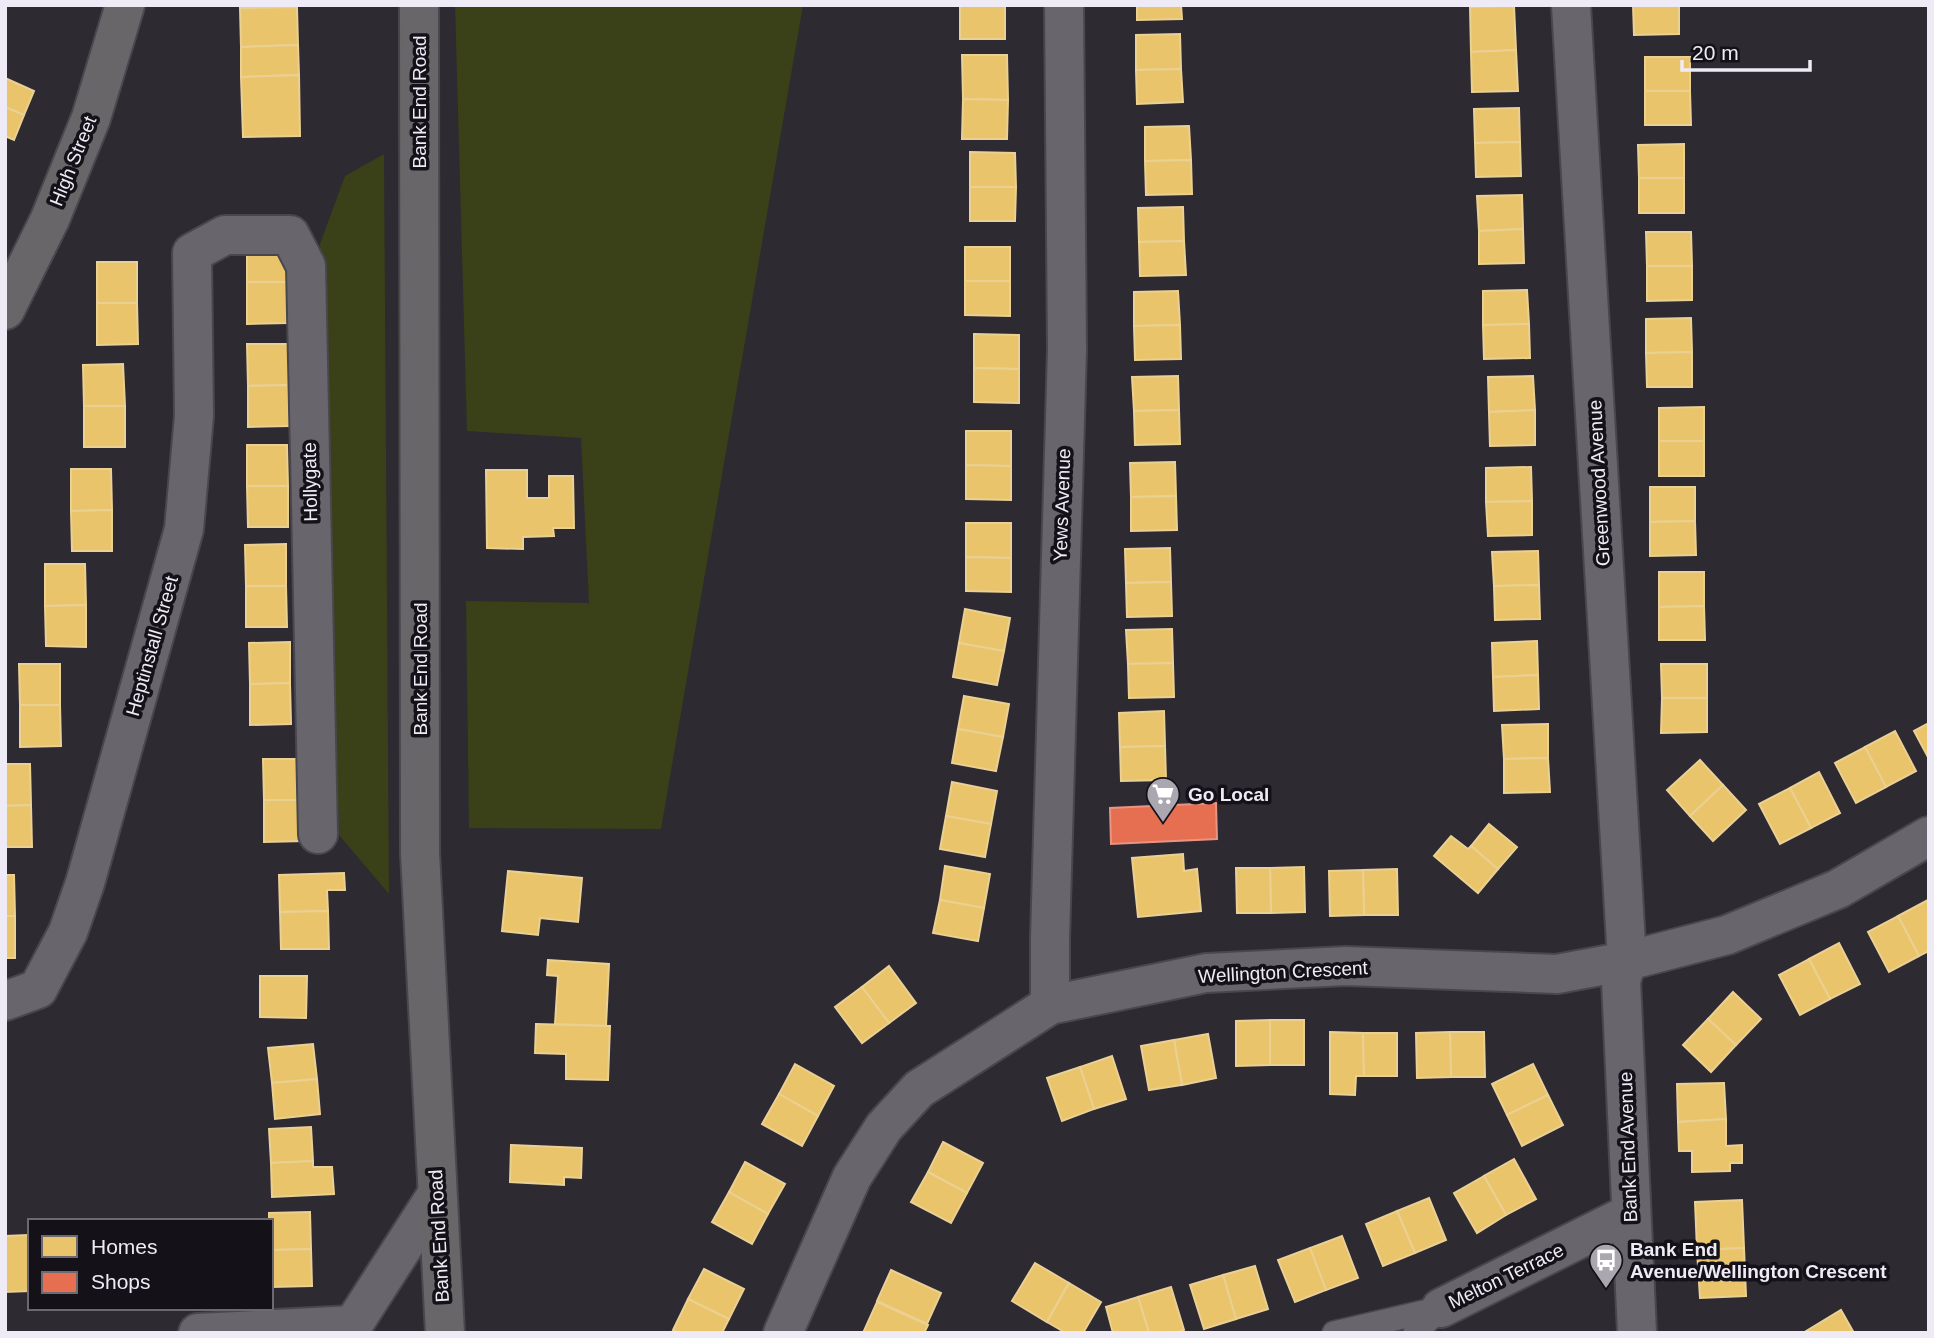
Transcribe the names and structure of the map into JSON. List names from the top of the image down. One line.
{"streets":{"street":["Bank End Road","High Street","Hollygate","Greenwood Avenue","Yews Avenue","Heptinstall Street","Wellington Crescent","Bank End Avenue","Melton Terrace"]},"crossings":[["Hollygate","Heptinstall Street"],["Greenwood Avenue","Wellington Crescent"],["Greenwood Avenue","Bank End Avenue"],["Yews Avenue","Wellington Crescent"],["Wellington Crescent","Bank End Avenue"],["Bank End Avenue","Melton Terrace"]],"places":{"supermarket":["Go Local"],"bus stop":["Bank End Avenue/Wellington Crescent"]},"legend":["Homes","Shops"],"scale_bar":"20 m"}
